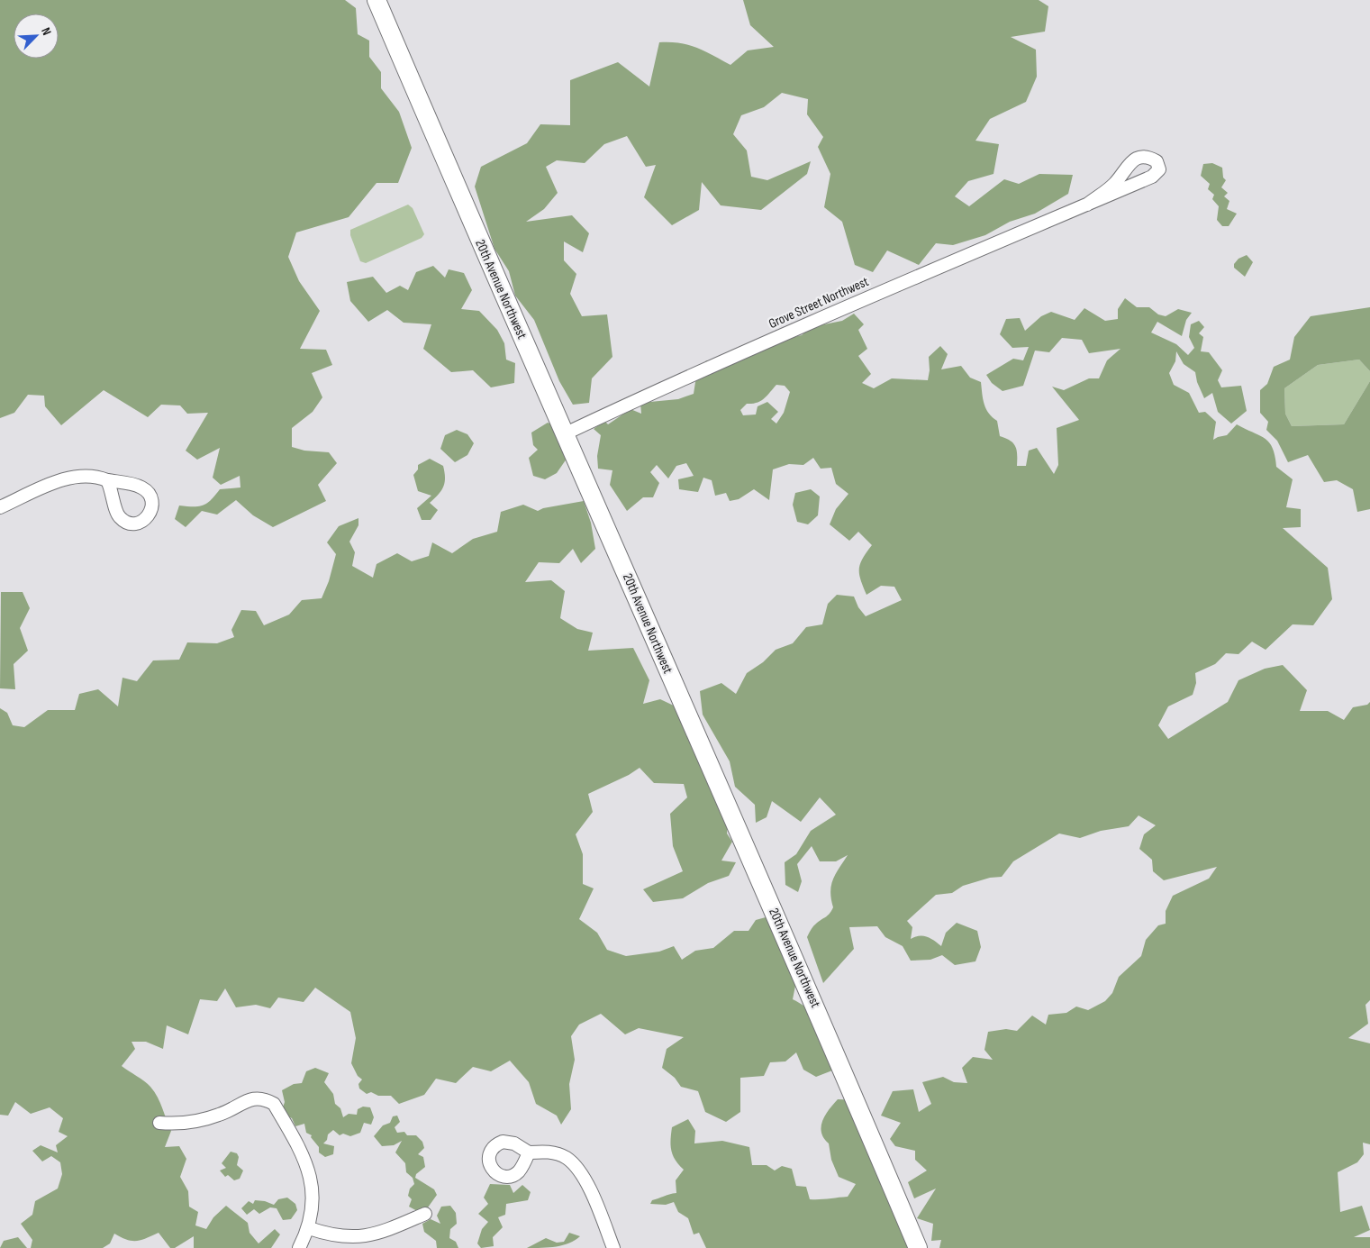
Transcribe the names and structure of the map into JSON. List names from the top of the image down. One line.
{"streets":{"street":["20th Avenue Northwest","Grove Street Northwest"]},"crossings":[["20th Avenue Northwest","Grove Street Northwest"]],"north":"top right"}
